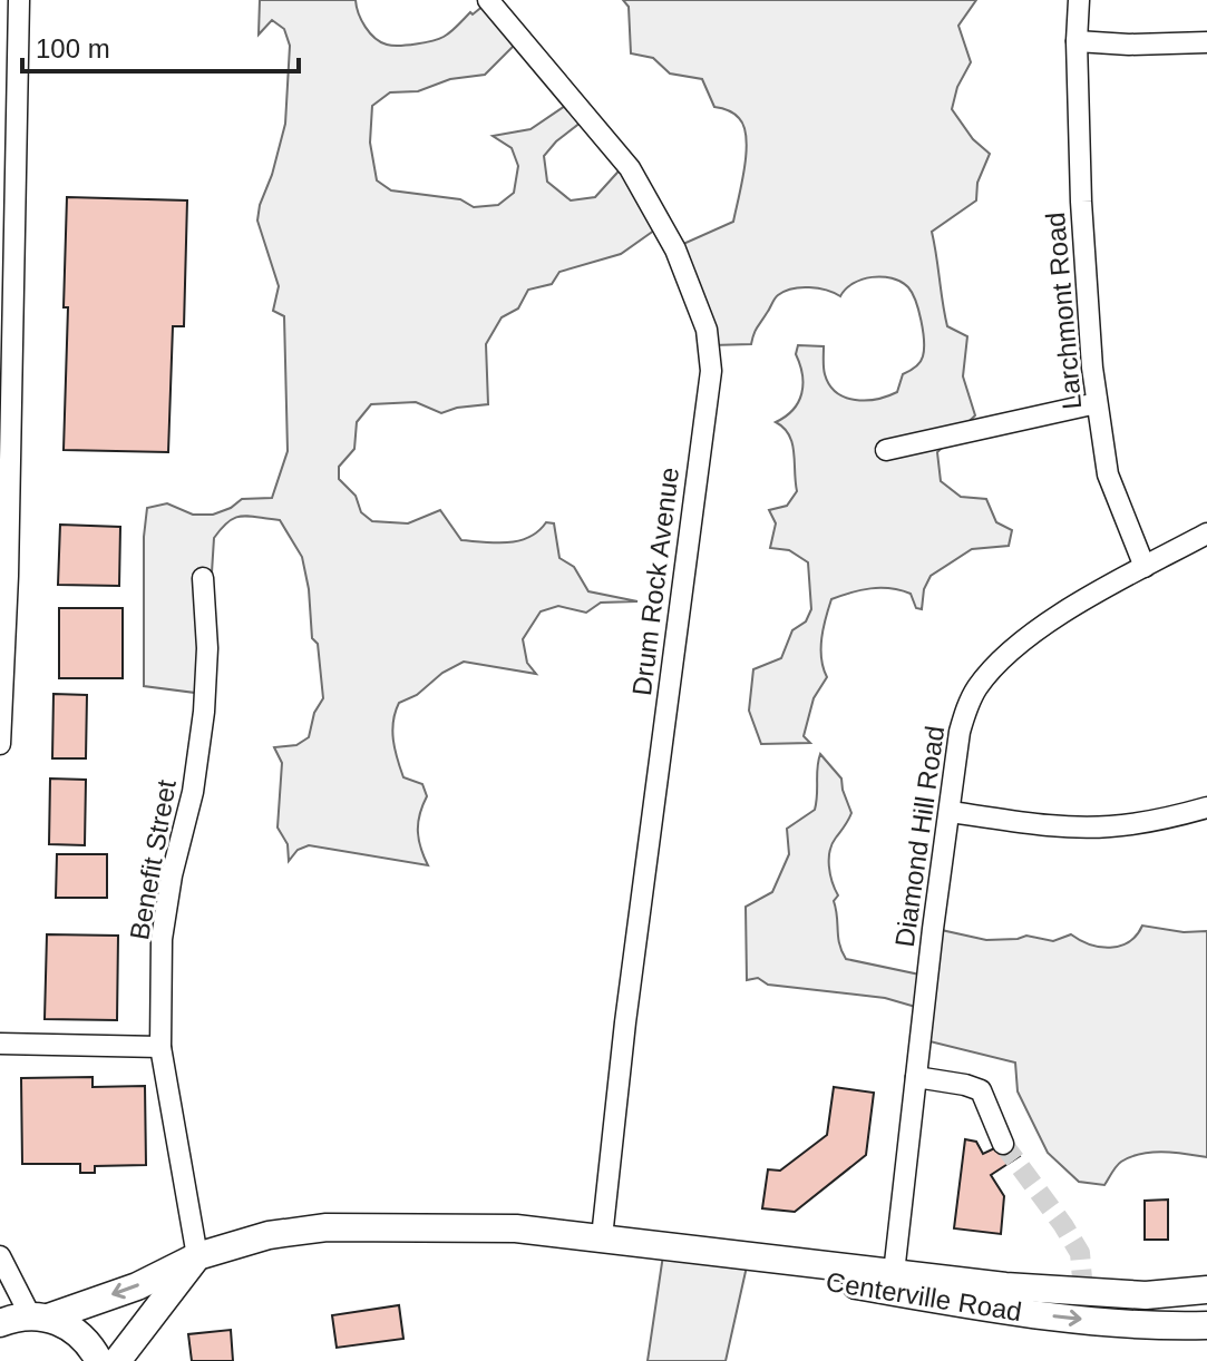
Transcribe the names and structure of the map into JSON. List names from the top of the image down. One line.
{"streets":{"main road":["Centerville Road"],"street":["Larchmont Road","Drum Rock Avenue","Diamond Hill Road","Benefit Street"]},"crossings":[["Larchmont Road","Diamond Hill Road"],["Drum Rock Avenue","Centerville Road"],["Diamond Hill Road","Centerville Road"],["Benefit Street","Centerville Road"]],"scale_bar":"100 m"}
